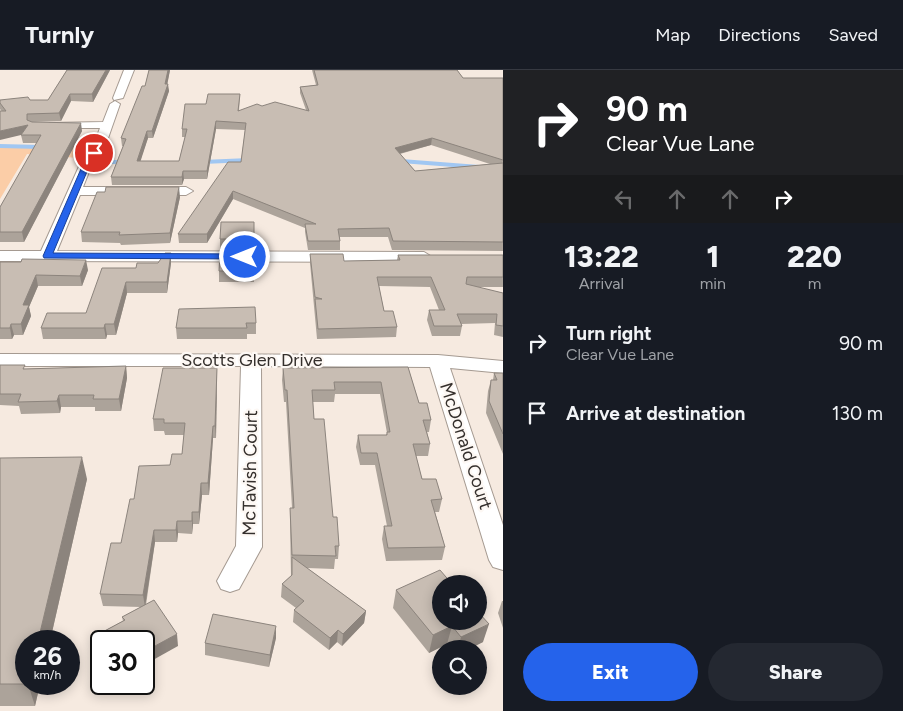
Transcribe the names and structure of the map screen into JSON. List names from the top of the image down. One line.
{"streets":{"street":["Scotts Glen Drive","McDonald Court","McTavish Court"]},"crossings":[["Scotts Glen Drive","McDonald Court"],["Scotts Glen Drive","McTavish Court"]],"page":{"header":"Turnly","nav":["Map","Directions","Saved"],"turn":["90 m","Clear Vue Lane"],"eta":["13:22","Arrival","1","min","220","m"],"list":[{"name":"Turn right","note":"Clear Vue Lane","value":"90 m"},{"name":"Arrive at destination","value":"130 m"}],"speed":"26 km/h","limit":"30","buttons":["Exit","Share"]}}
